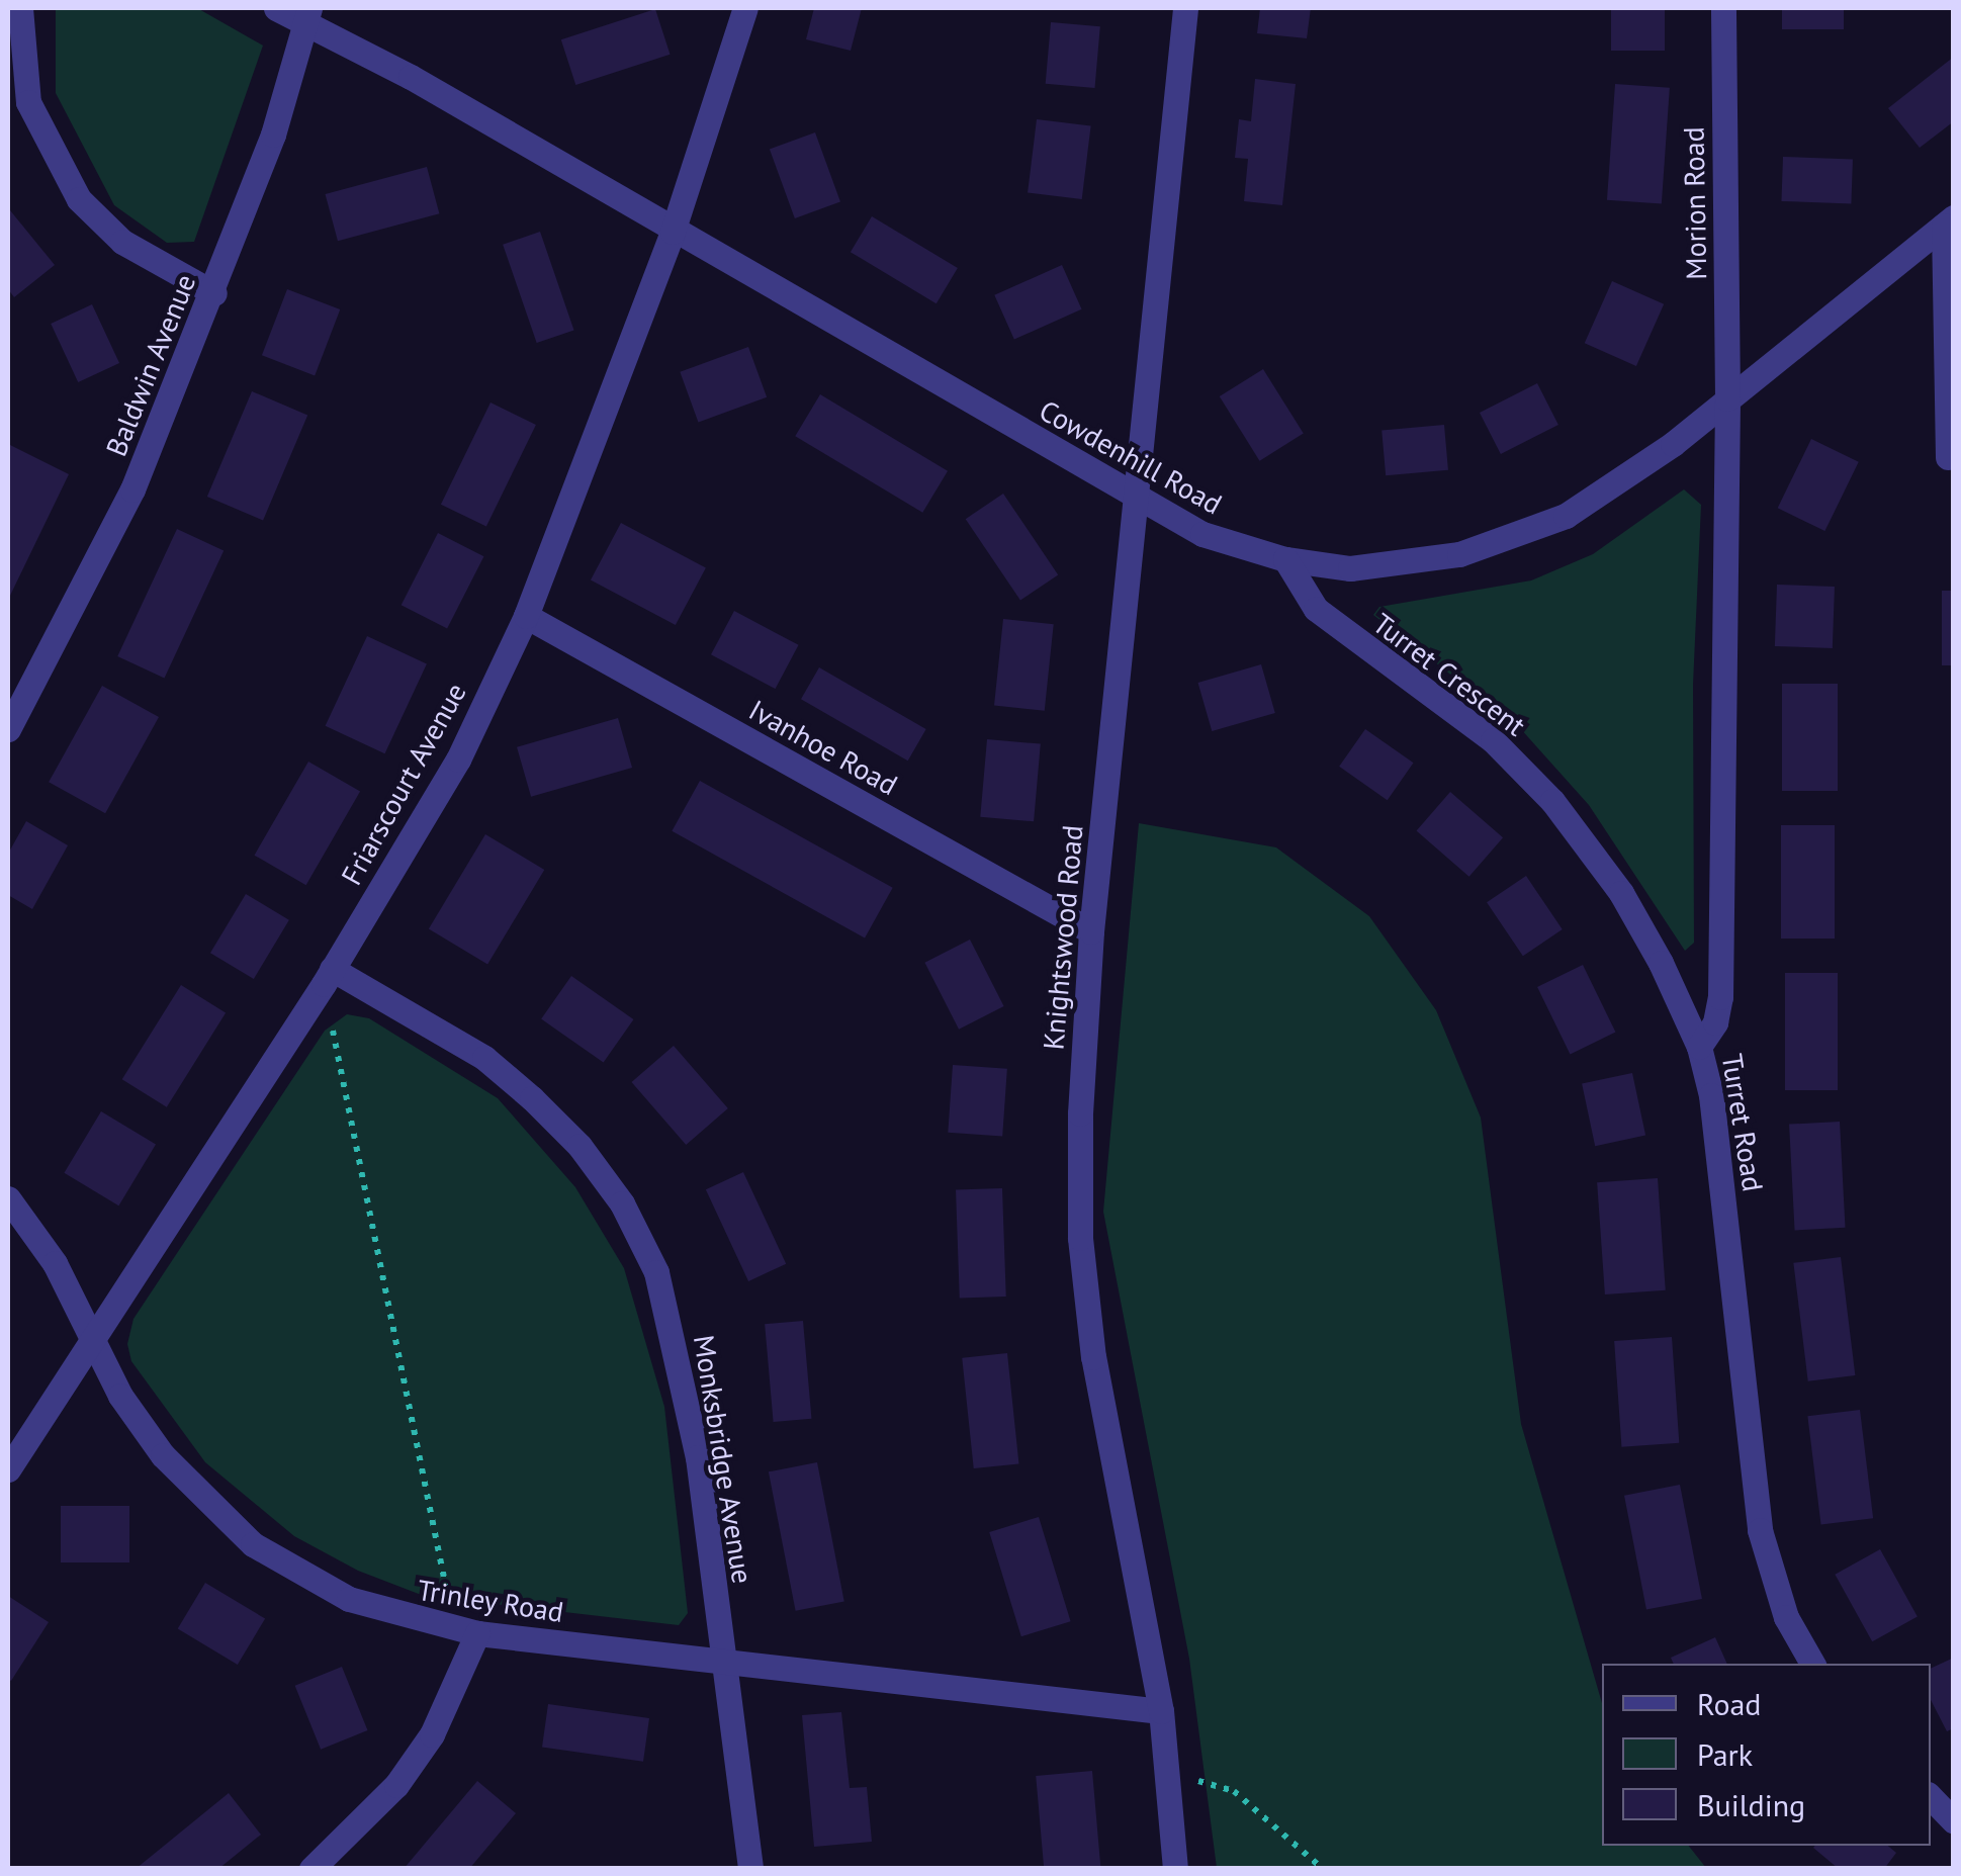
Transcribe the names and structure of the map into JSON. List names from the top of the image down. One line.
{"streets":{"street":["Morion Road","Baldwin Avenue","Cowdenhill Road","Turret Crescent","Ivanhoe Road","Friarscourt Avenue","Knightswood Road","Turret Road","Monksbridge Avenue","Trinley Road"]},"crossings":[["Morion Road","Cowdenhill Road"],["Morion Road","Turret Road"],["Baldwin Avenue","Cowdenhill Road"],["Cowdenhill Road","Turret Crescent"],["Cowdenhill Road","Friarscourt Avenue"],["Cowdenhill Road","Knightswood Road"],["Cowdenhill Road","Turret Road"],["Turret Crescent","Turret Road"],["Ivanhoe Road","Friarscourt Avenue"],["Ivanhoe Road","Knightswood Road"],["Friarscourt Avenue","Monksbridge Avenue"],["Friarscourt Avenue","Trinley Road"],["Knightswood Road","Trinley Road"],["Monksbridge Avenue","Trinley Road"]],"legend":["Road","Park","Building"]}
